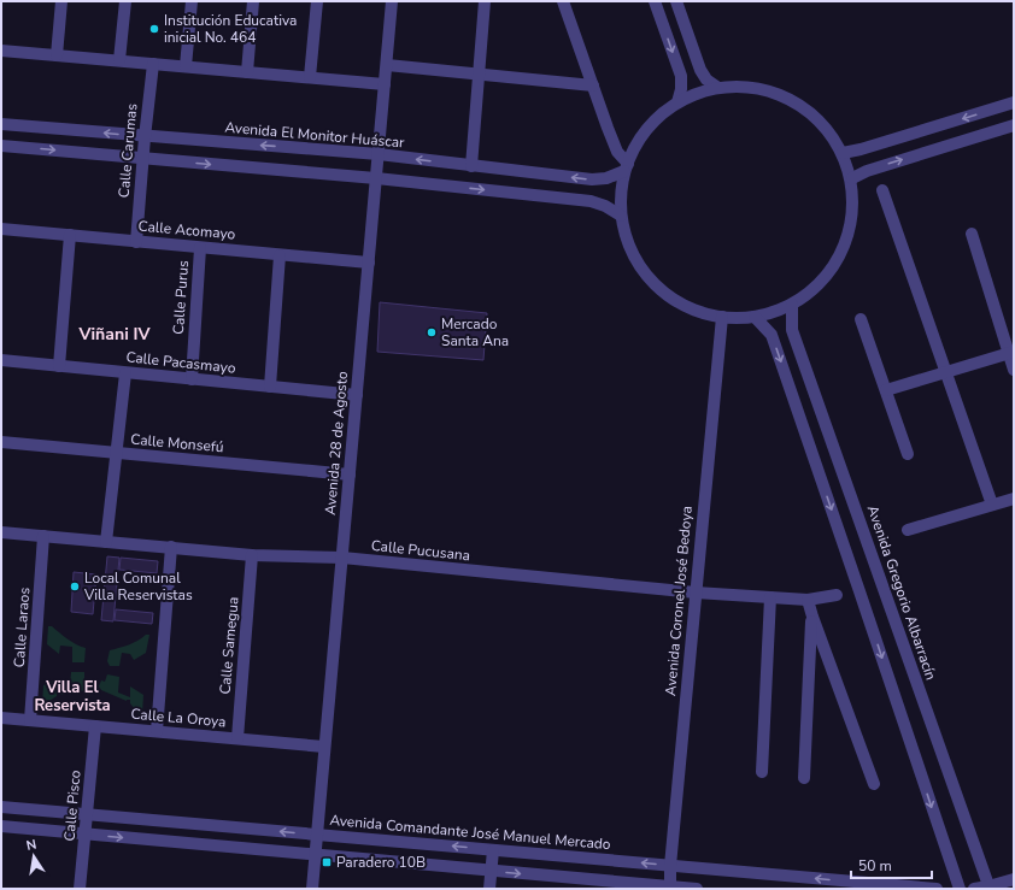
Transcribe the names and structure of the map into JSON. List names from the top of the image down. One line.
{"streets":{"street":["Avenida El Monitor Huáscar","Calle Carumas","Calle Acomayo","Calle Purus","Calle Pacasmayo","Calle Monsefú","Avenida 28 de Agosto","Calle Pucusana","Avenida Gregorio Albarracín","Avenida Coronel José Bedoya","Calle Laraos","Calle Samegua","Calle La Oroya","Calle Pisco","Avenida Comandante José Manuel Mercado"]},"crossings":[["Avenida El Monitor Huáscar","Calle Carumas"],["Avenida El Monitor Huáscar","Avenida 28 de Agosto"],["Calle Carumas","Calle Acomayo"],["Calle Acomayo","Calle Purus"],["Calle Acomayo","Avenida 28 de Agosto"],["Calle Purus","Calle Pacasmayo"],["Calle Pacasmayo","Avenida 28 de Agosto"],["Calle Monsefú","Avenida 28 de Agosto"],["Avenida 28 de Agosto","Calle Pucusana"],["Avenida 28 de Agosto","Calle La Oroya"],["Avenida 28 de Agosto","Avenida Comandante José Manuel Mercado"],["Calle Pucusana","Avenida Coronel José Bedoya"],["Calle Pucusana","Calle Laraos"],["Calle Pucusana","Calle Samegua"],["Avenida Coronel José Bedoya","Avenida Comandante José Manuel Mercado"],["Calle Laraos","Calle La Oroya"],["Calle Samegua","Calle La Oroya"],["Calle La Oroya","Calle Pisco"],["Calle Pisco","Avenida Comandante José Manuel Mercado"]],"districts":["Viñani IV","Villa El Reservista"],"places":{"other":["Institución Educativa inicial No. 464","Mercado Santa Ana","Local Comunal Villa Reservistas"],"transit":["Paradero 10B"]},"scale_bar":"50 m","north":"top"}
